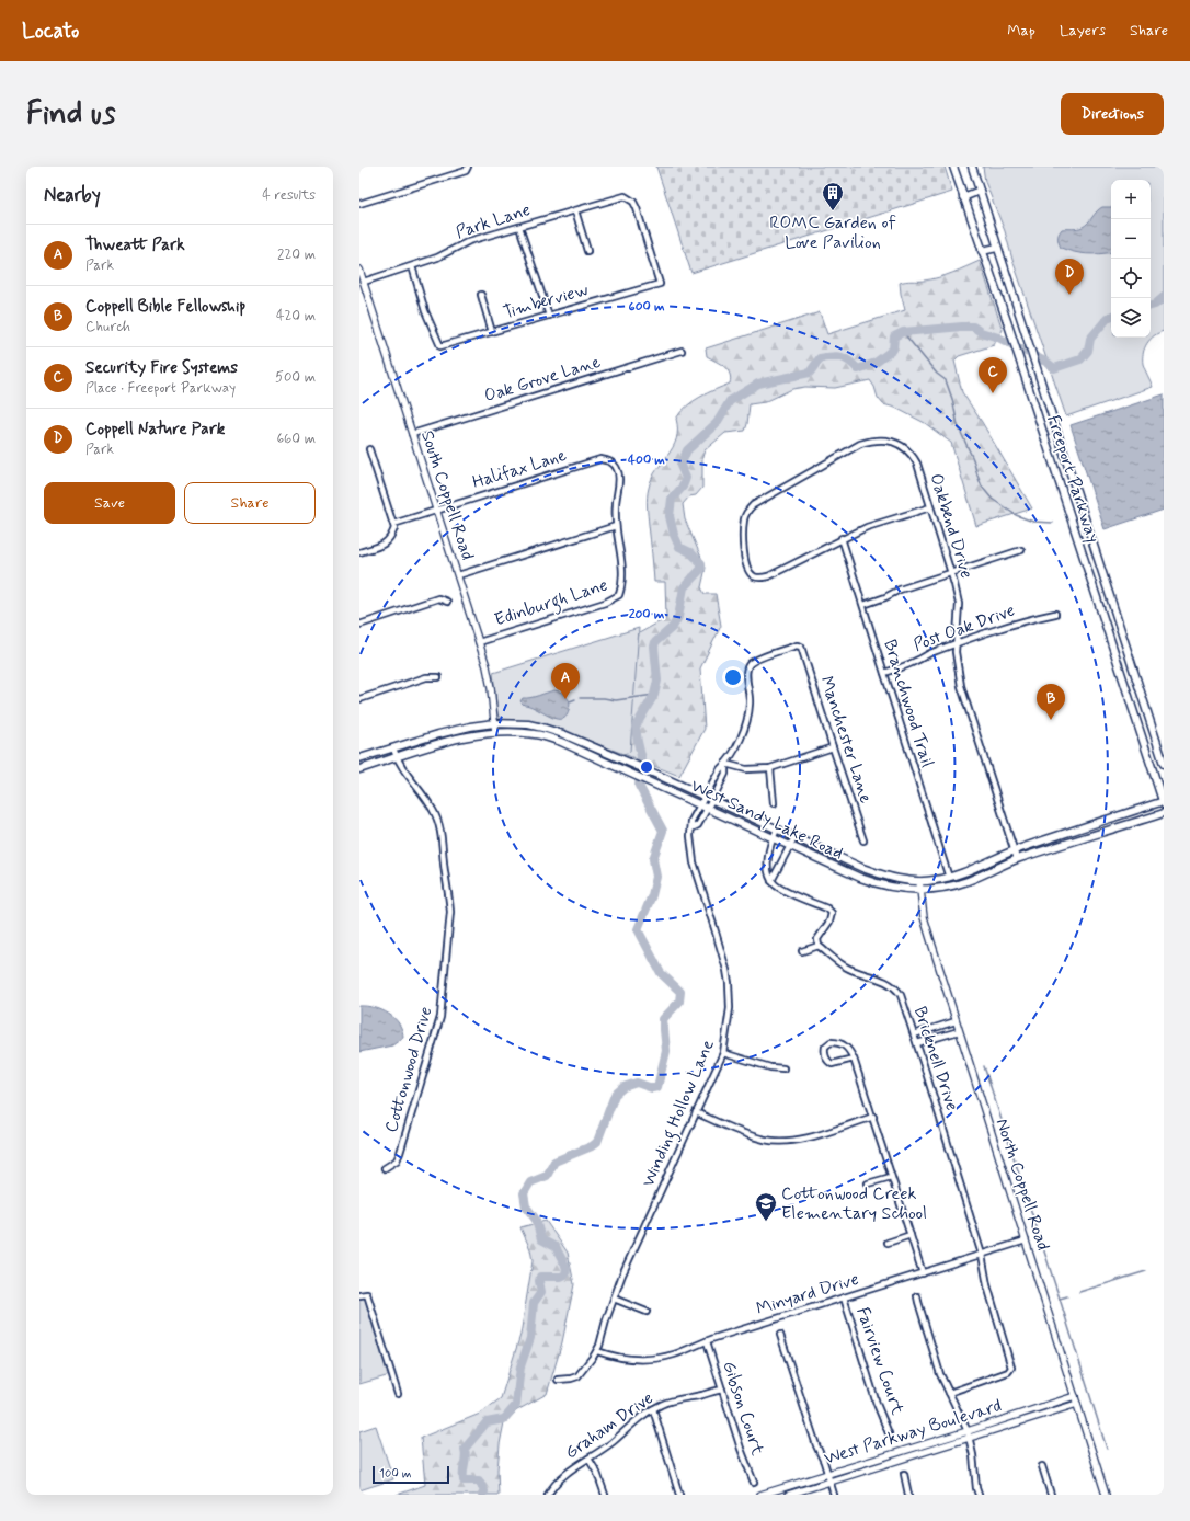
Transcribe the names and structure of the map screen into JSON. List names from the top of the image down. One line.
{"streets":{"main road":["Freeport Parkway","West Sandy Lake Road"],"street":["Park Lane","Timberview","Oak Grove Lane","Halifax Lane","South Coppell Road","Oakbend Drive","Edinburgh Lane","Post Oak Drive","Branchwood Trail","Manchester Lane","Bricknell Drive","Cottonwood Drive","Winding Hollow Lane","North Coppell Road","Minyard Drive","Fairview Court","Gibson Court","Graham Drive","West Parkway Boulevard"]},"crossings":[["Park Lane","Timberview"],["Park Lane","South Coppell Road"],["Oak Grove Lane","South Coppell Road"],["Halifax Lane","South Coppell Road"],["Halifax Lane","Edinburgh Lane"],["Freeport Parkway","West Sandy Lake Road"],["South Coppell Road","Edinburgh Lane"],["South Coppell Road","West Sandy Lake Road"],["Oakbend Drive","Post Oak Drive"],["Oakbend Drive","Branchwood Trail"],["Oakbend Drive","West Sandy Lake Road"],["Post Oak Drive","Branchwood Trail"],["Branchwood Trail","West Sandy Lake Road"],["Manchester Lane","Winding Hollow Lane"],["West Sandy Lake Road","Cottonwood Drive"],["West Sandy Lake Road","Winding Hollow Lane"],["West Sandy Lake Road","North Coppell Road"],["Bricknell Drive","Minyard Drive"],["Winding Hollow Lane","Minyard Drive"],["North Coppell Road","Minyard Drive"],["North Coppell Road","West Parkway Boulevard"],["Minyard Drive","Fairview Court"],["Minyard Drive","Gibson Court"],["Gibson Court","Graham Drive"]],"places":{"building":["ROMC Garden of Love Pavilion"],"school or university":["Cottonwood Creek Elementary School"]},"scale_bar":"100 m","page":{"header":"Locato","nav":["Map","Layers","Share"],"buttons":["Directions",["Save","Share"]],"title":"Find us","heading":["Nearby","4 results"],"map_buttons":["+","−"],"list":[{"mark":"A","name":"Thweatt Park","note":"Park","value":"220 m"},{"mark":"B","name":"Coppell Bible Fellowship","note":"Church","value":"420 m"},{"mark":"C","name":"Security Fire Systems","note":"Place · Freeport Parkway","value":"500 m"},{"mark":"D","name":"Coppell Nature Park","note":"Park","value":"660 m"}],"pins":["D","C","A","B"],"scale":"100 m"},"rings":["600 m","400 m","200 m"]}
